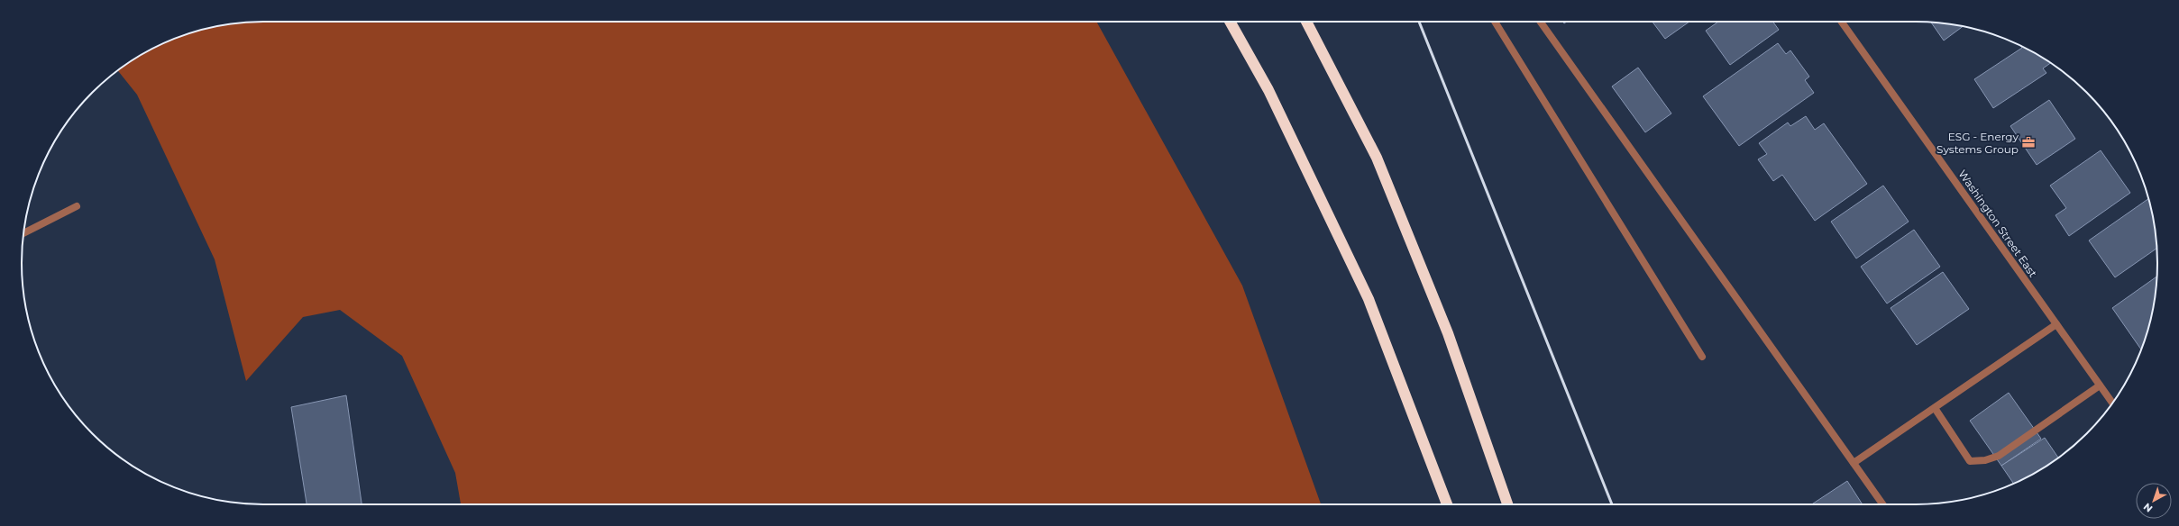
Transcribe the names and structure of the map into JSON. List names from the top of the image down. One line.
{"streets":{"street":["Washington Street East"]},"places":{"office":["ESG - Energy Systems Group"]},"north":"bottom left"}
